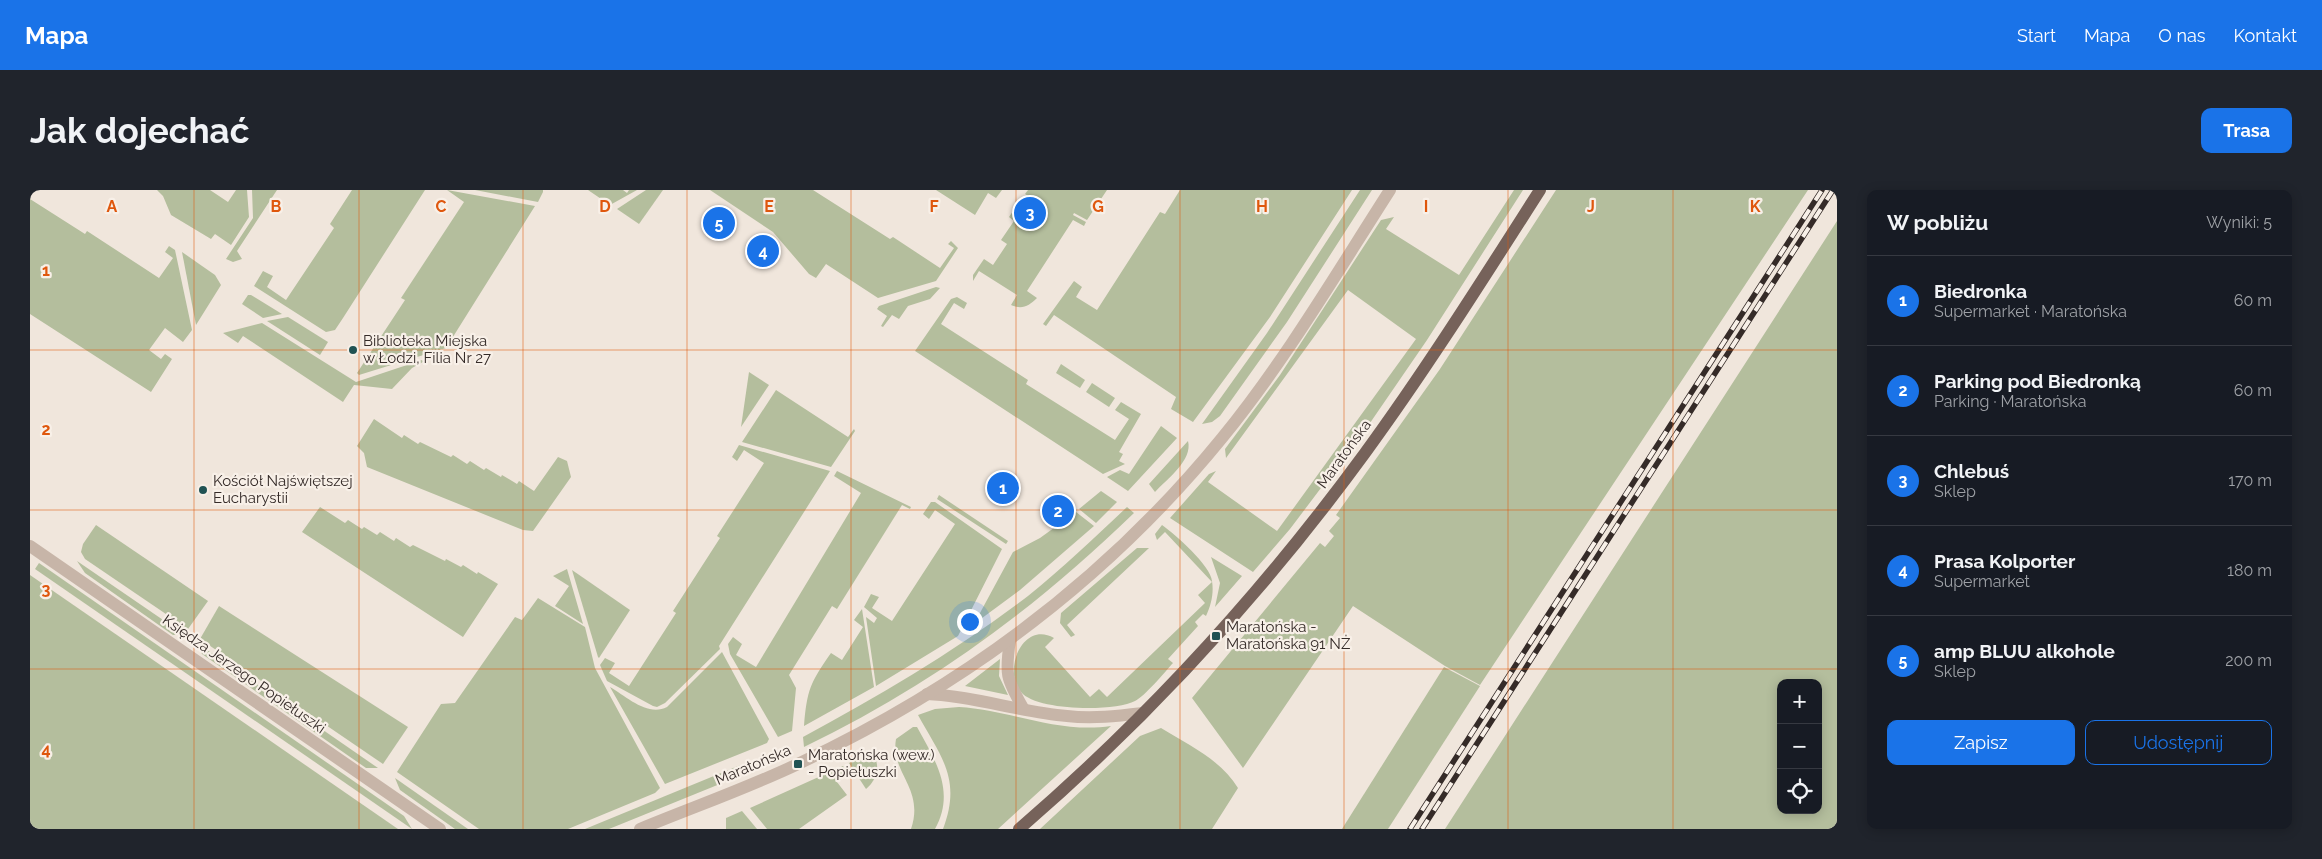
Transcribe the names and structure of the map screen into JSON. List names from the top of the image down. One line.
{"streets":{"main road":["Maratońska"],"street":["Księdza Jerzego Popiełuszki"]},"places":{"other":["Biblioteka Miejska w Łodzi, Filia Nr 27","Kościół Najświętszej Eucharystii"],"transit":["Maratońska - Maratońska 91 NŻ","Maratońska (wew.) - Popiełuszki"]},"page":{"header":"Mapa","nav":["Start","Mapa","O nas","Kontakt"],"buttons":["Trasa",["Zapisz","Udostępnij"]],"title":"Jak dojechać","heading":["W pobliżu","Wyniki: 5"],"pins":["3","5","4","1","2"],"list":[{"mark":"1","name":"Biedronka","note":"Supermarket · Maratońska","value":"60 m"},{"mark":"2","name":"Parking pod Biedronką","note":"Parking · Maratońska","value":"60 m"},{"mark":"3","name":"Chlebuś","note":"Sklep","value":"170 m"},{"mark":"4","name":"Prasa Kolporter","note":"Supermarket","value":"180 m"},{"mark":"5","name":"amp BLUU alkohole","note":"Sklep","value":"200 m"}],"map_buttons":["+","−"]},"grid":{"columns":["A","B","C","D","E","F","G","H","I","J","K"],"rows":["1","2","3","4"]}}
